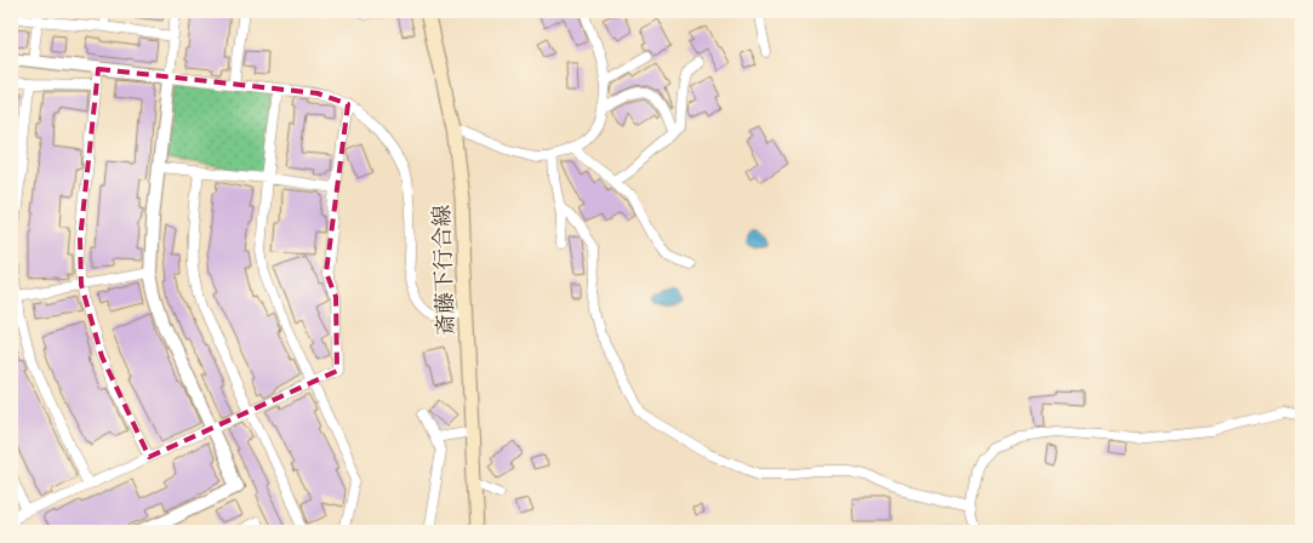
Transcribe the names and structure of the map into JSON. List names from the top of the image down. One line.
{"streets":{"main road":["斎藤下行合線"]}}
